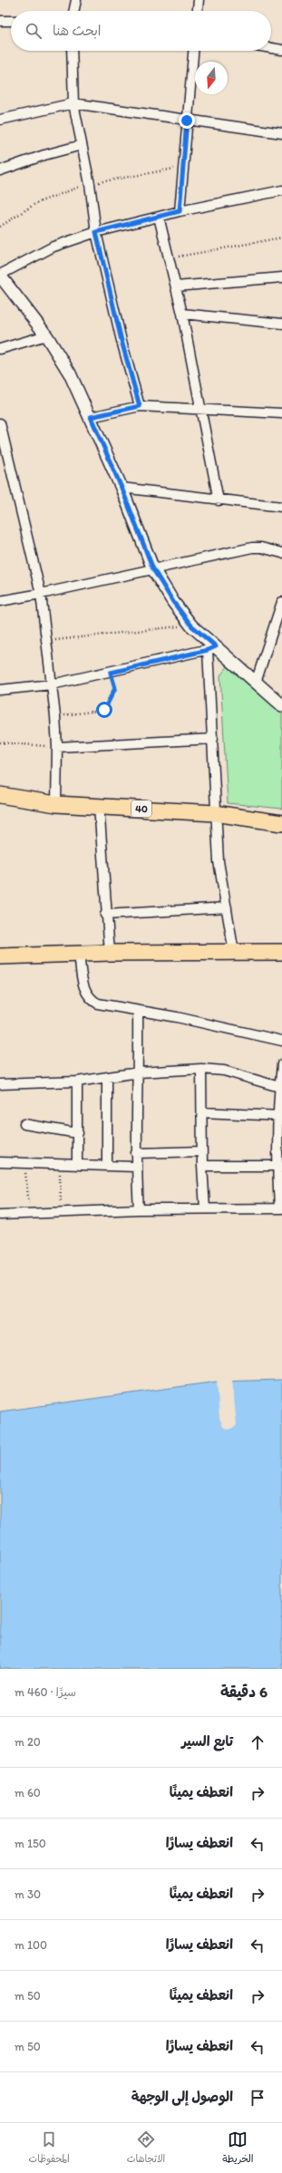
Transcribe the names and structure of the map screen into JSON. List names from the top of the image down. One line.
{"streets":{"highway":["40"]},"north":"bottom","page":{"search":"ابحث هنا","heading":["6 دقيقة","سيرًا · 460 m"],"list":[["تابع السير","20 m"],["انعطف يمينًا","60 m"],["انعطف يسارًا","150 m"],["انعطف يمينًا","30 m"],["انعطف يسارًا","100 m"],["انعطف يمينًا","50 m"],["انعطف يسارًا","50 m"],"الوصول إلى الوجهة"],"nav":["الخريطة","الاتجاهات","المحفوظات"]}}
